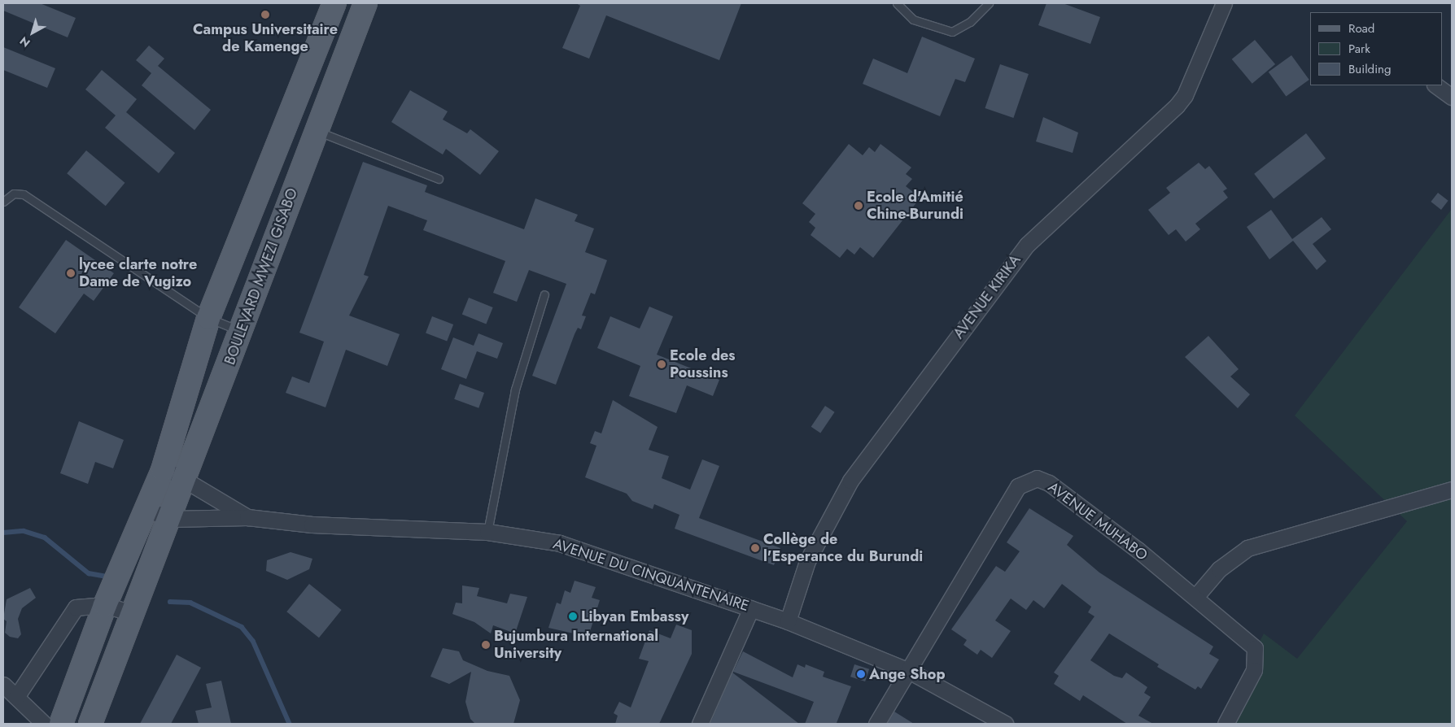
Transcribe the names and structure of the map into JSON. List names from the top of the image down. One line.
{"streets":{"main road":["BOULEVARD MWEZI GISABO"],"street":["AVENUE KIRIKA","AVENUE MUHABO","AVENUE DU CINQUANTENAIRE"]},"crossings":[["BOULEVARD MWEZI GISABO","AVENUE DU CINQUANTENAIRE"],["AVENUE KIRIKA","AVENUE DU CINQUANTENAIRE"],["AVENUE MUHABO","AVENUE DU CINQUANTENAIRE"]],"places":["Campus Universitaire de Kamenge","Ecole d'Amitié Chine-Burundi","lycee clarte notre Dame de Vugizo","Ecole des Poussins","Collège de l'Esperance du Burundi","Libyan Embassy","Bujumbura International University","Ange Shop"],"legend":["Road","Park","Building"],"north":"bottom left"}
